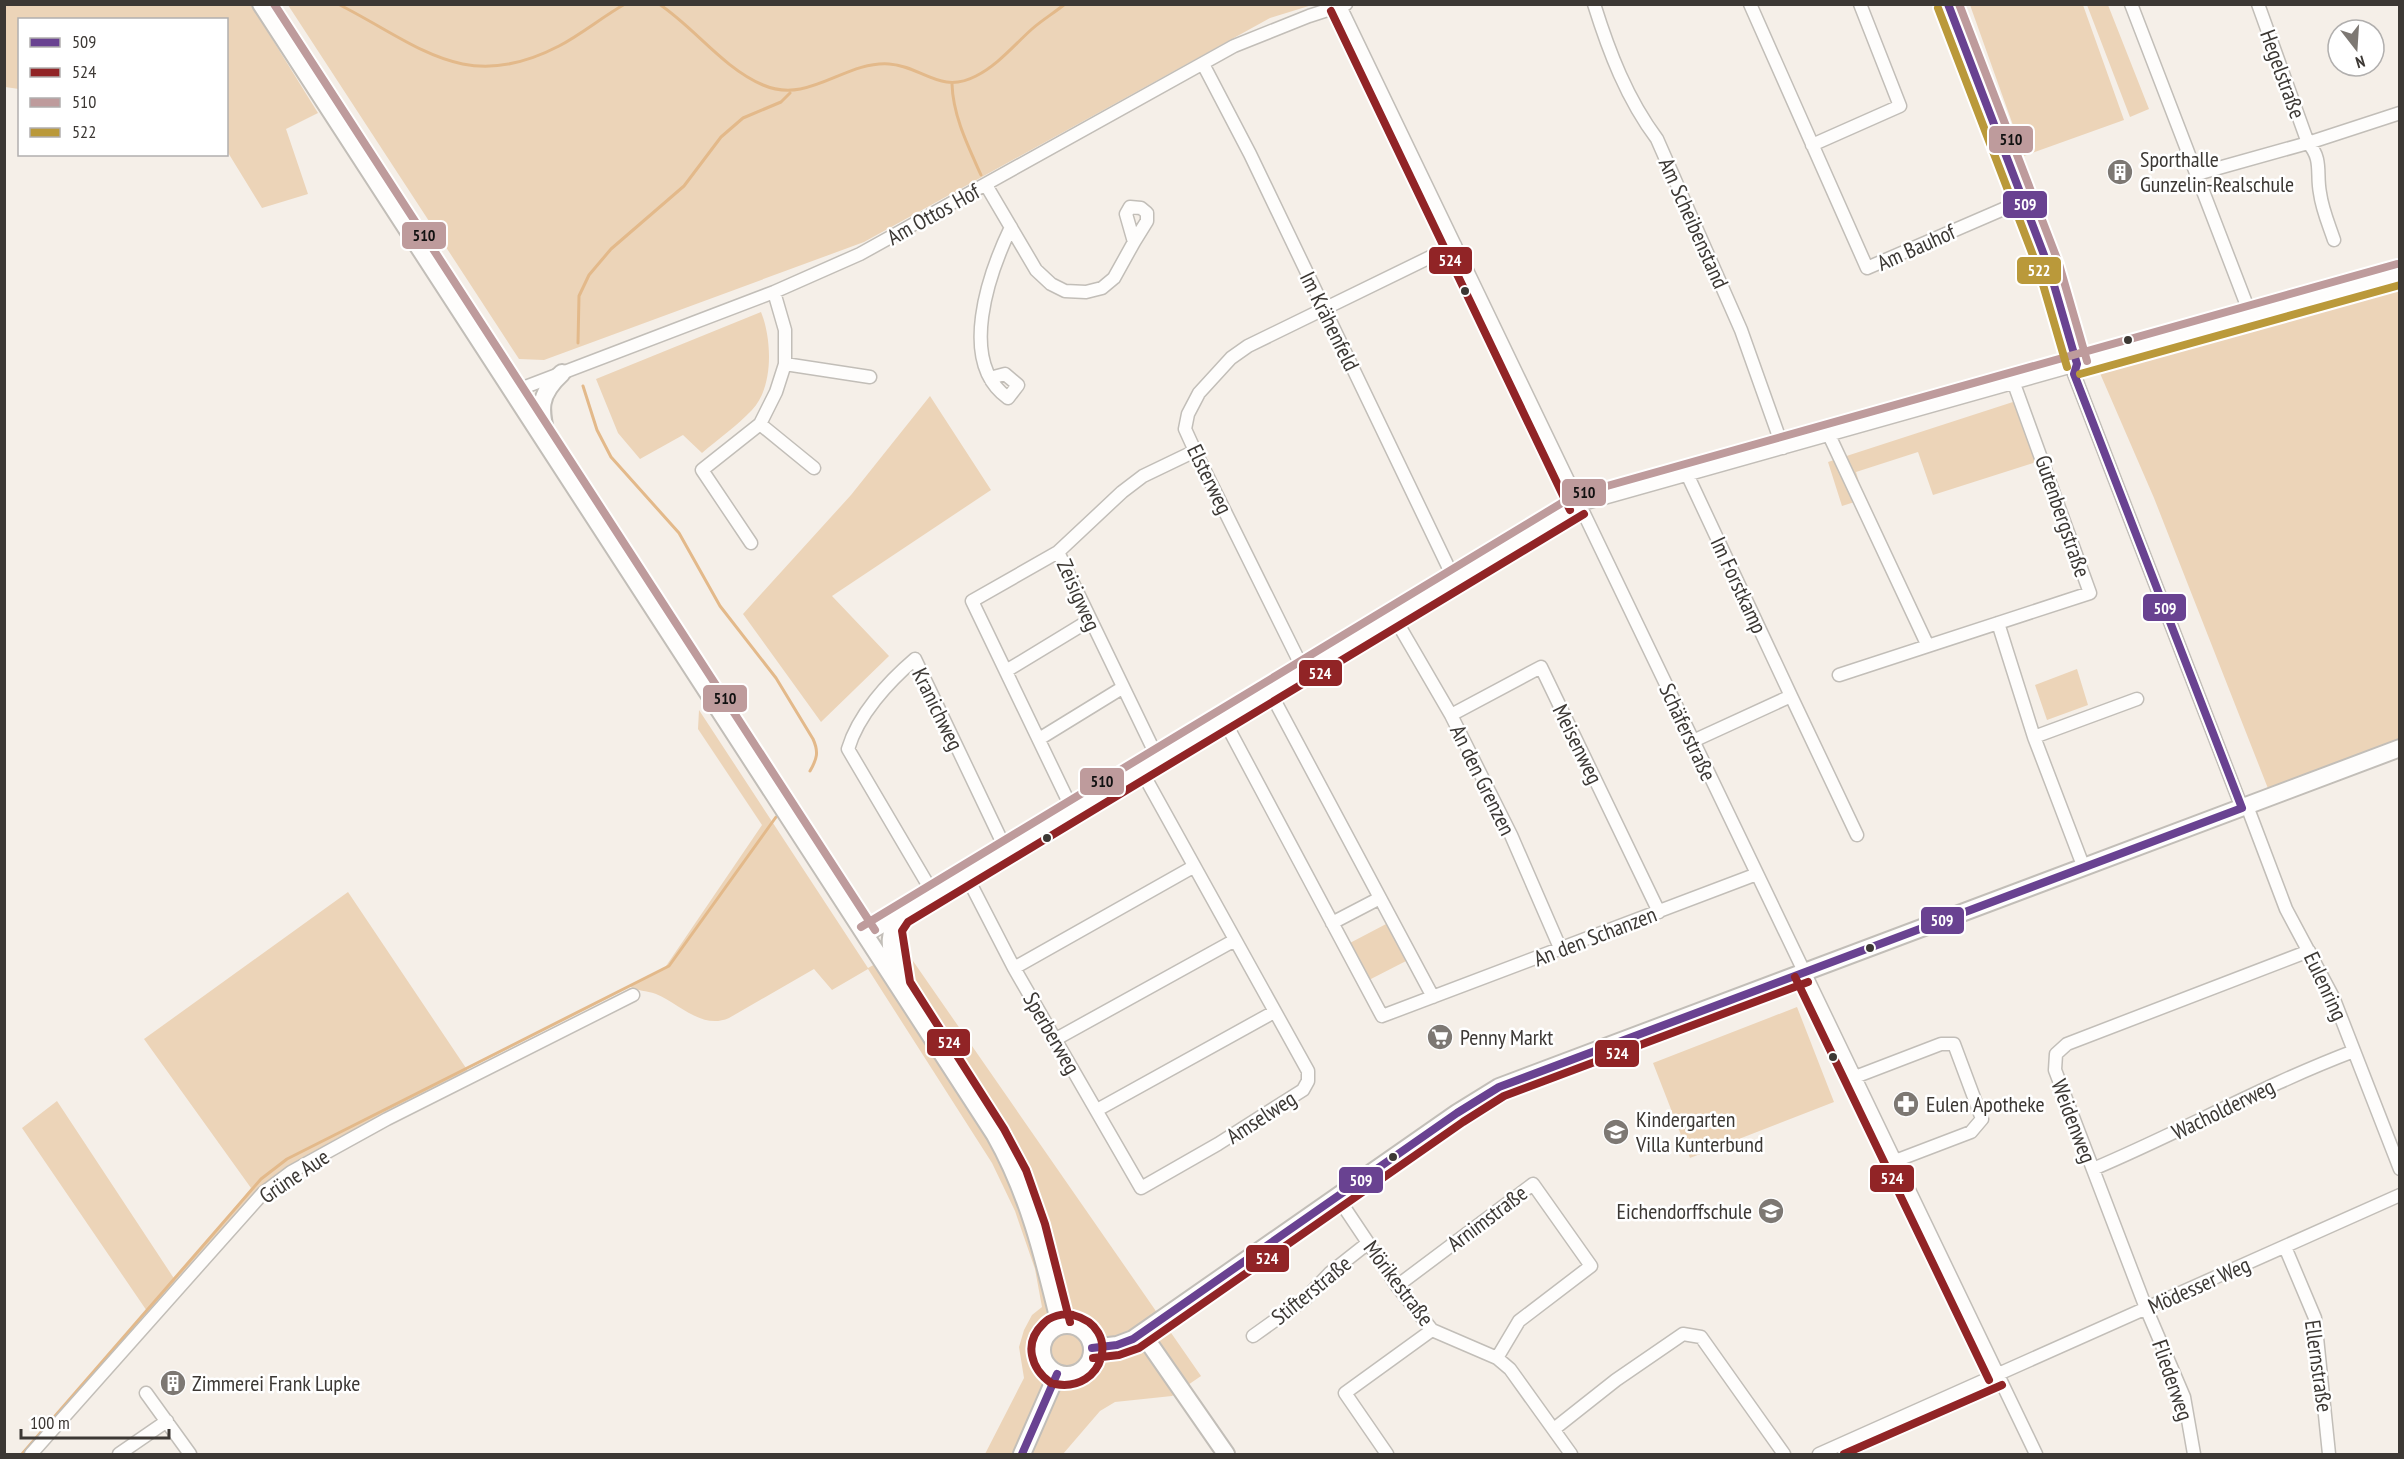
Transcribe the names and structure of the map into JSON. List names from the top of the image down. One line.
{"streets":{"street":["Hegelstraße","Am Ottos Hof","Am Scheibenstand","Am Bauhof","Im Krähenfeld","Elsterweg","Gutenbergstraße","Im Forstkamp","Zeisigweg","Kranichweg","Schäferstraße","Meisenweg","An den Grenzen","An den Schanzen","Eulenring","Sperberweg","Wacholderweg","Amselweg","Weidenweg","Grüne Aue","Arnimstraße","Mörikestraße","Mödesser Weg","Stifterstraße","Ellernstraße","Fliederweg"]},"crossings":[["Am Ottos Hof","Im Krähenfeld"],["Am Ottos Hof","Schäferstraße"],["Am Bauhof","Eulenring"],["Im Krähenfeld","Elsterweg"],["Elsterweg","Zeisigweg"],["Elsterweg","Schäferstraße"],["Schäferstraße","An den Schanzen"],["Schäferstraße","Mödesser Weg"],["Meisenweg","An den Grenzen"],["Meisenweg","An den Schanzen"],["An den Grenzen","An den Schanzen"],["Eulenring","Wacholderweg"],["Eulenring","Weidenweg"],["Sperberweg","Amselweg"],["Wacholderweg","Weidenweg"],["Weidenweg","Mödesser Weg"],["Weidenweg","Fliederweg"],["Arnimstraße","Mörikestraße"],["Mörikestraße","Stifterstraße"],["Mödesser Weg","Ellernstraße"],["Mödesser Weg","Fliederweg"]],"places":{"building":["Sporthalle Gunzelin-Realschule","Zimmerei Frank Lupke"],"supermarket":["Penny Markt"],"pharmacy":["Eulen Apotheke"],"school or university":["Kindergarten Villa Kunterbund","Eichendorffschule"]},"lines":["transit line 509","transit line 510","transit line 522","transit line 524"],"legend":["509","524","510","522"],"scale_bar":"100 m","north":"bottom"}
